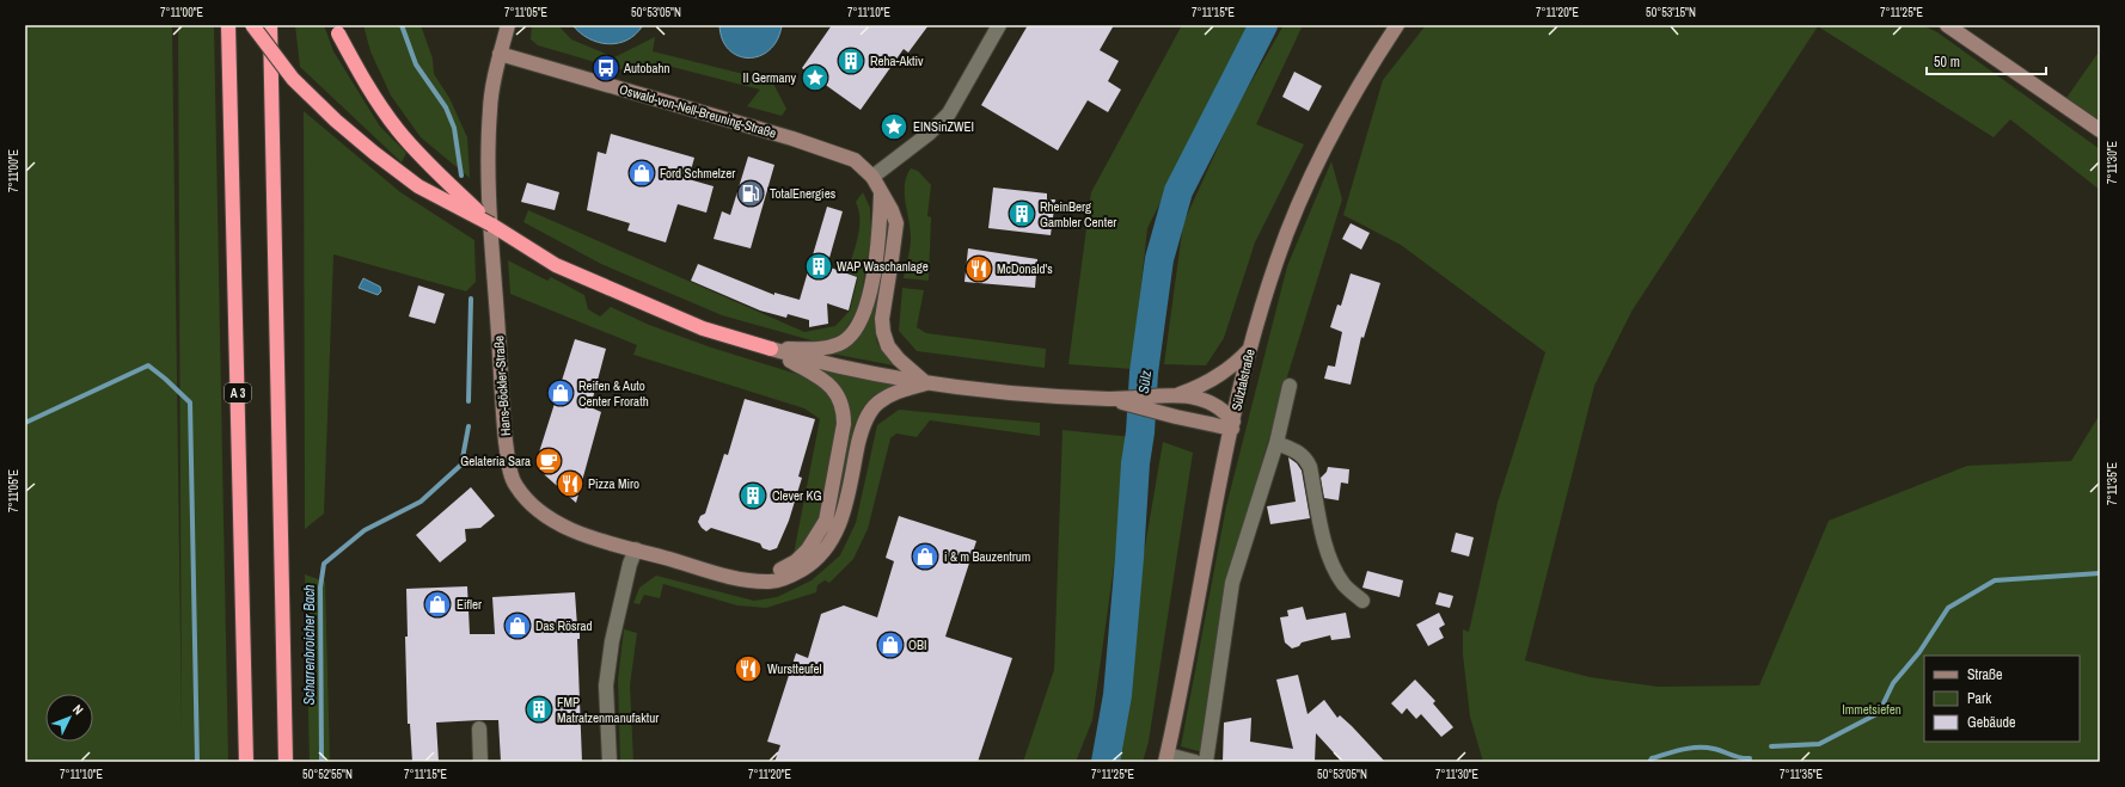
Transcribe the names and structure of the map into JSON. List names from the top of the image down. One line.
{"streets":{"highway":["A 3"],"street":["Oswald-von-Nell-Breuning-Straße","Sülztalstraße","Hans-Böckler-Straße"]},"crossings":[["Oswald-von-Nell-Breuning-Straße","Hans-Böckler-Straße"]],"water":["Sülz","Scharrenbroicher Bach"],"parks":["Immetsiefen"],"places":{"building":["Reha-Aktiv","RheinBerg Gambler Center","WAP Waschanlage","Clever KG","FMP Matratzenmanufaktur"],"bus stop":["Autobahn"],"place":["II Germany","EINSinZWEI"],"shop":["Ford Schmelzer","Reifen & Auto Center Frorath","i & m Bauzentrum","Eifler","Das Rösrad","OBI"],"fuel station":["TotalEnergies"],"restaurant":["McDonald's","Pizza Miro","Wurstteufel"],"cafe":["Gelateria Sara"]},"legend":["Straße","Park","Gebäude"],"scale_bar":"50 m","north":"top right","coordinates":["7°11'00\"E","7°11'05\"E","50°53'05\"N","7°11'10\"E","7°11'15\"E","7°11'20\"E","50°53'15\"N","7°11'25\"E","7°11'30\"E","7°11'35\"E","50°52'55\"N"]}
